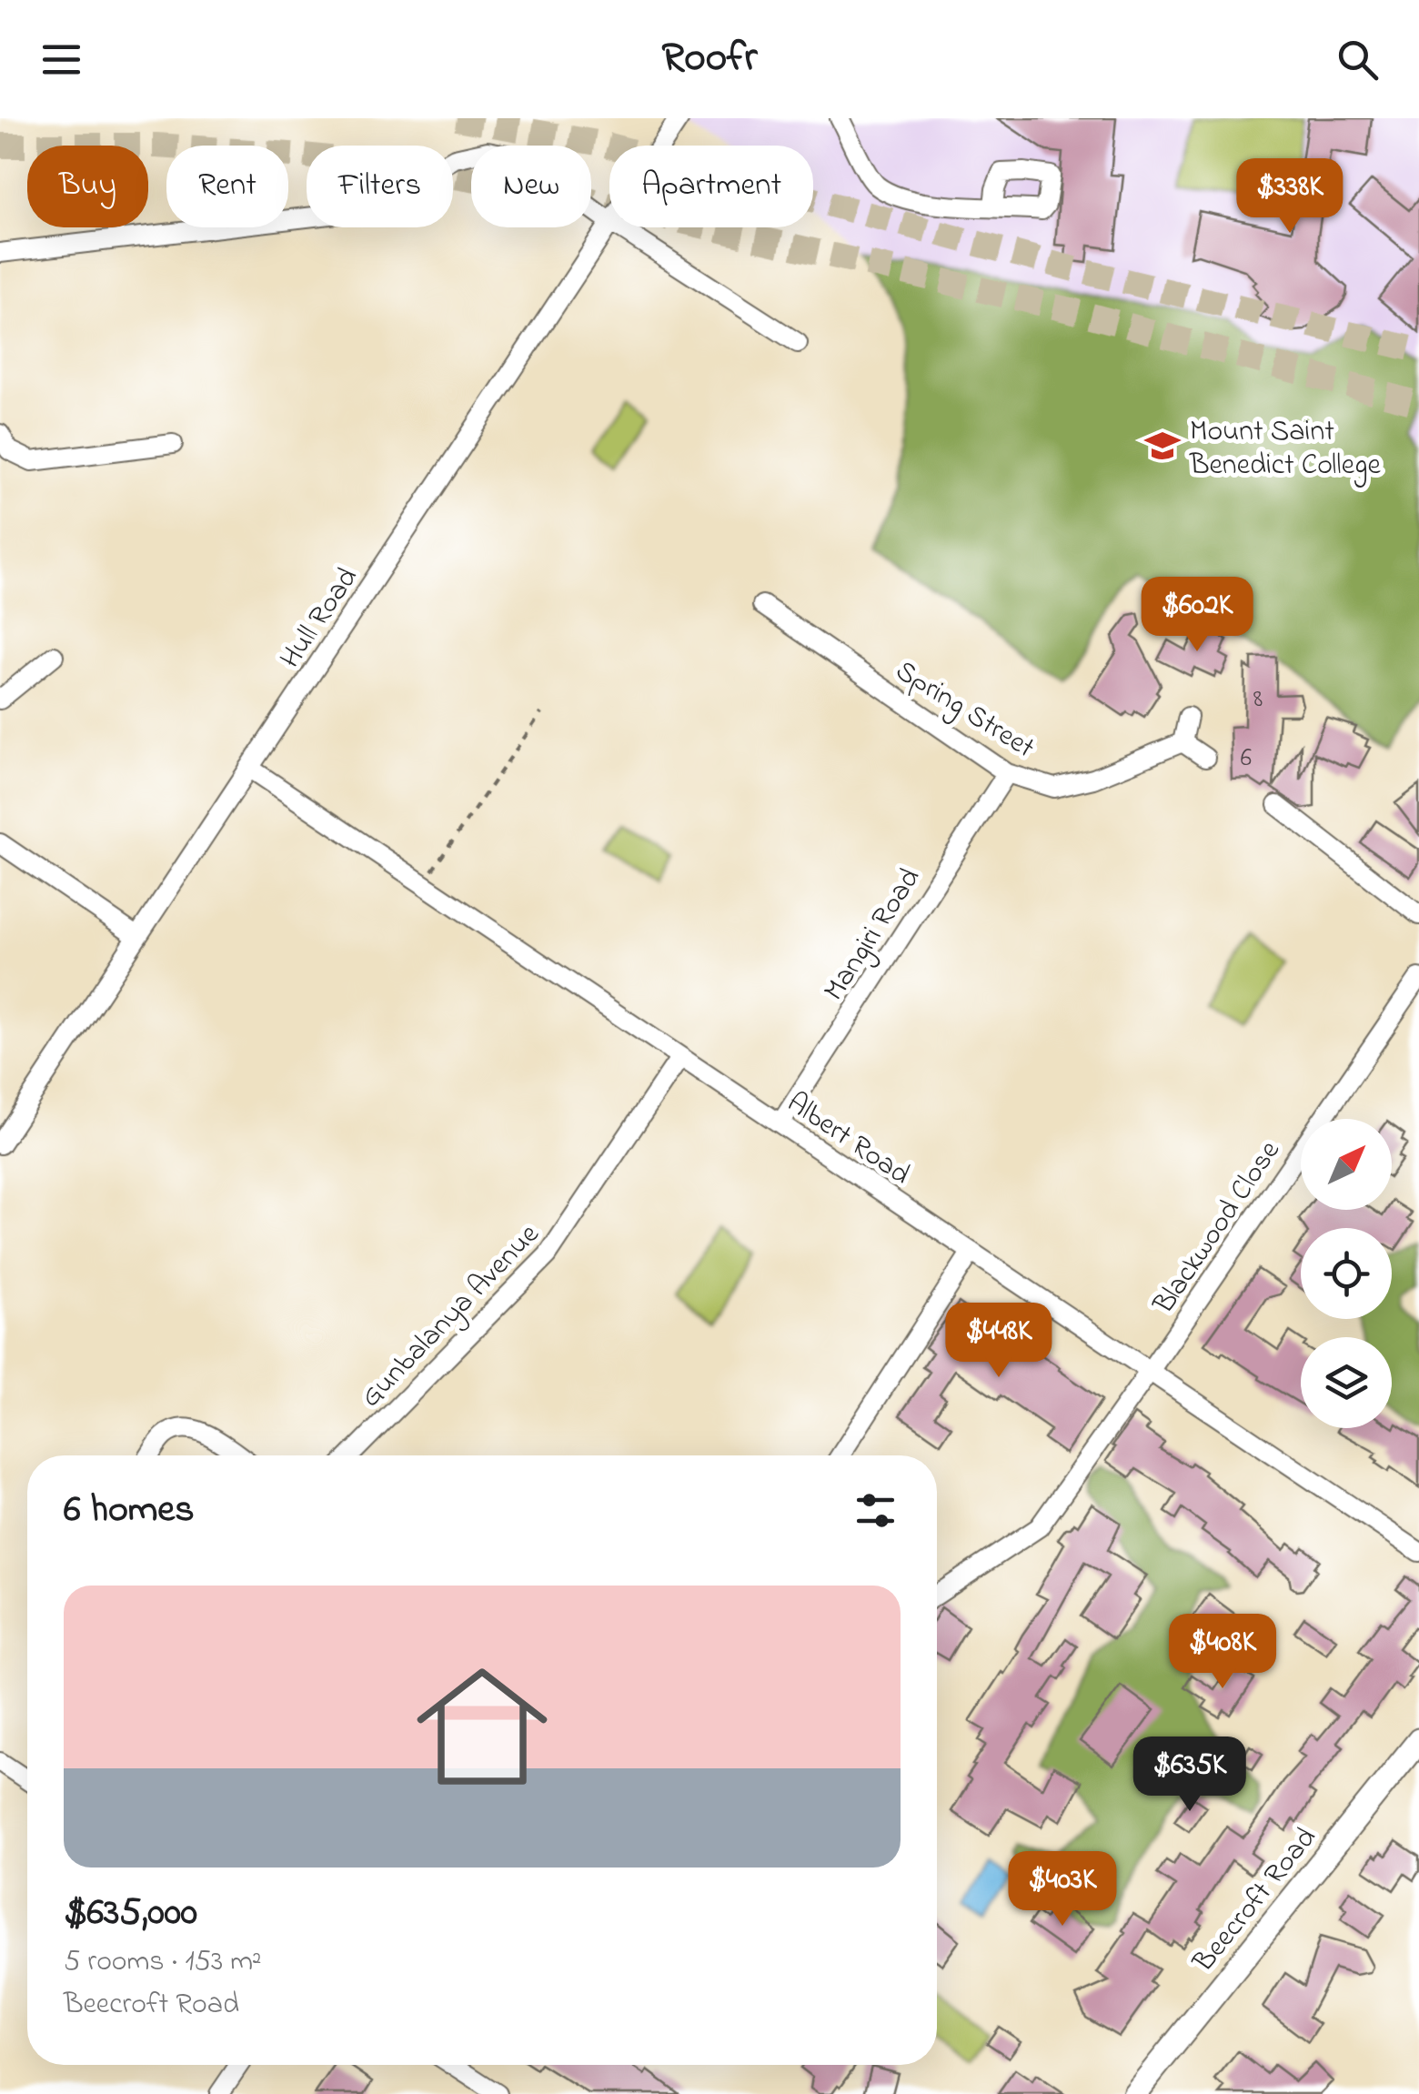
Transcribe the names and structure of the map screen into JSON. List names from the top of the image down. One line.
{"streets":{"main road":["Beecroft Road"],"street":["Hull Road","Spring Street","Mangiri Road","Albert Road","Blackwood Close","Gunbalanya Avenue"]},"crossings":[["Hull Road","Albert Road"],["Spring Street","Mangiri Road"],["Mangiri Road","Albert Road"],["Albert Road","Blackwood Close"],["Albert Road","Gunbalanya Avenue"]],"places":{"school or university":["Mount Saint Benedict College"]},"house_numbers":["8","6"],"north":"top right","page":{"header":"Roofr","chip":["Buy","Rent","Filters","New","Apartment"],"price":["$338K","$602K","$448K","$408K","$635K","$403K"],"heading":"6 homes","list":[{"name":"$635,000","note":"5 rooms · 153 m² · Beecroft Road"}]}}
